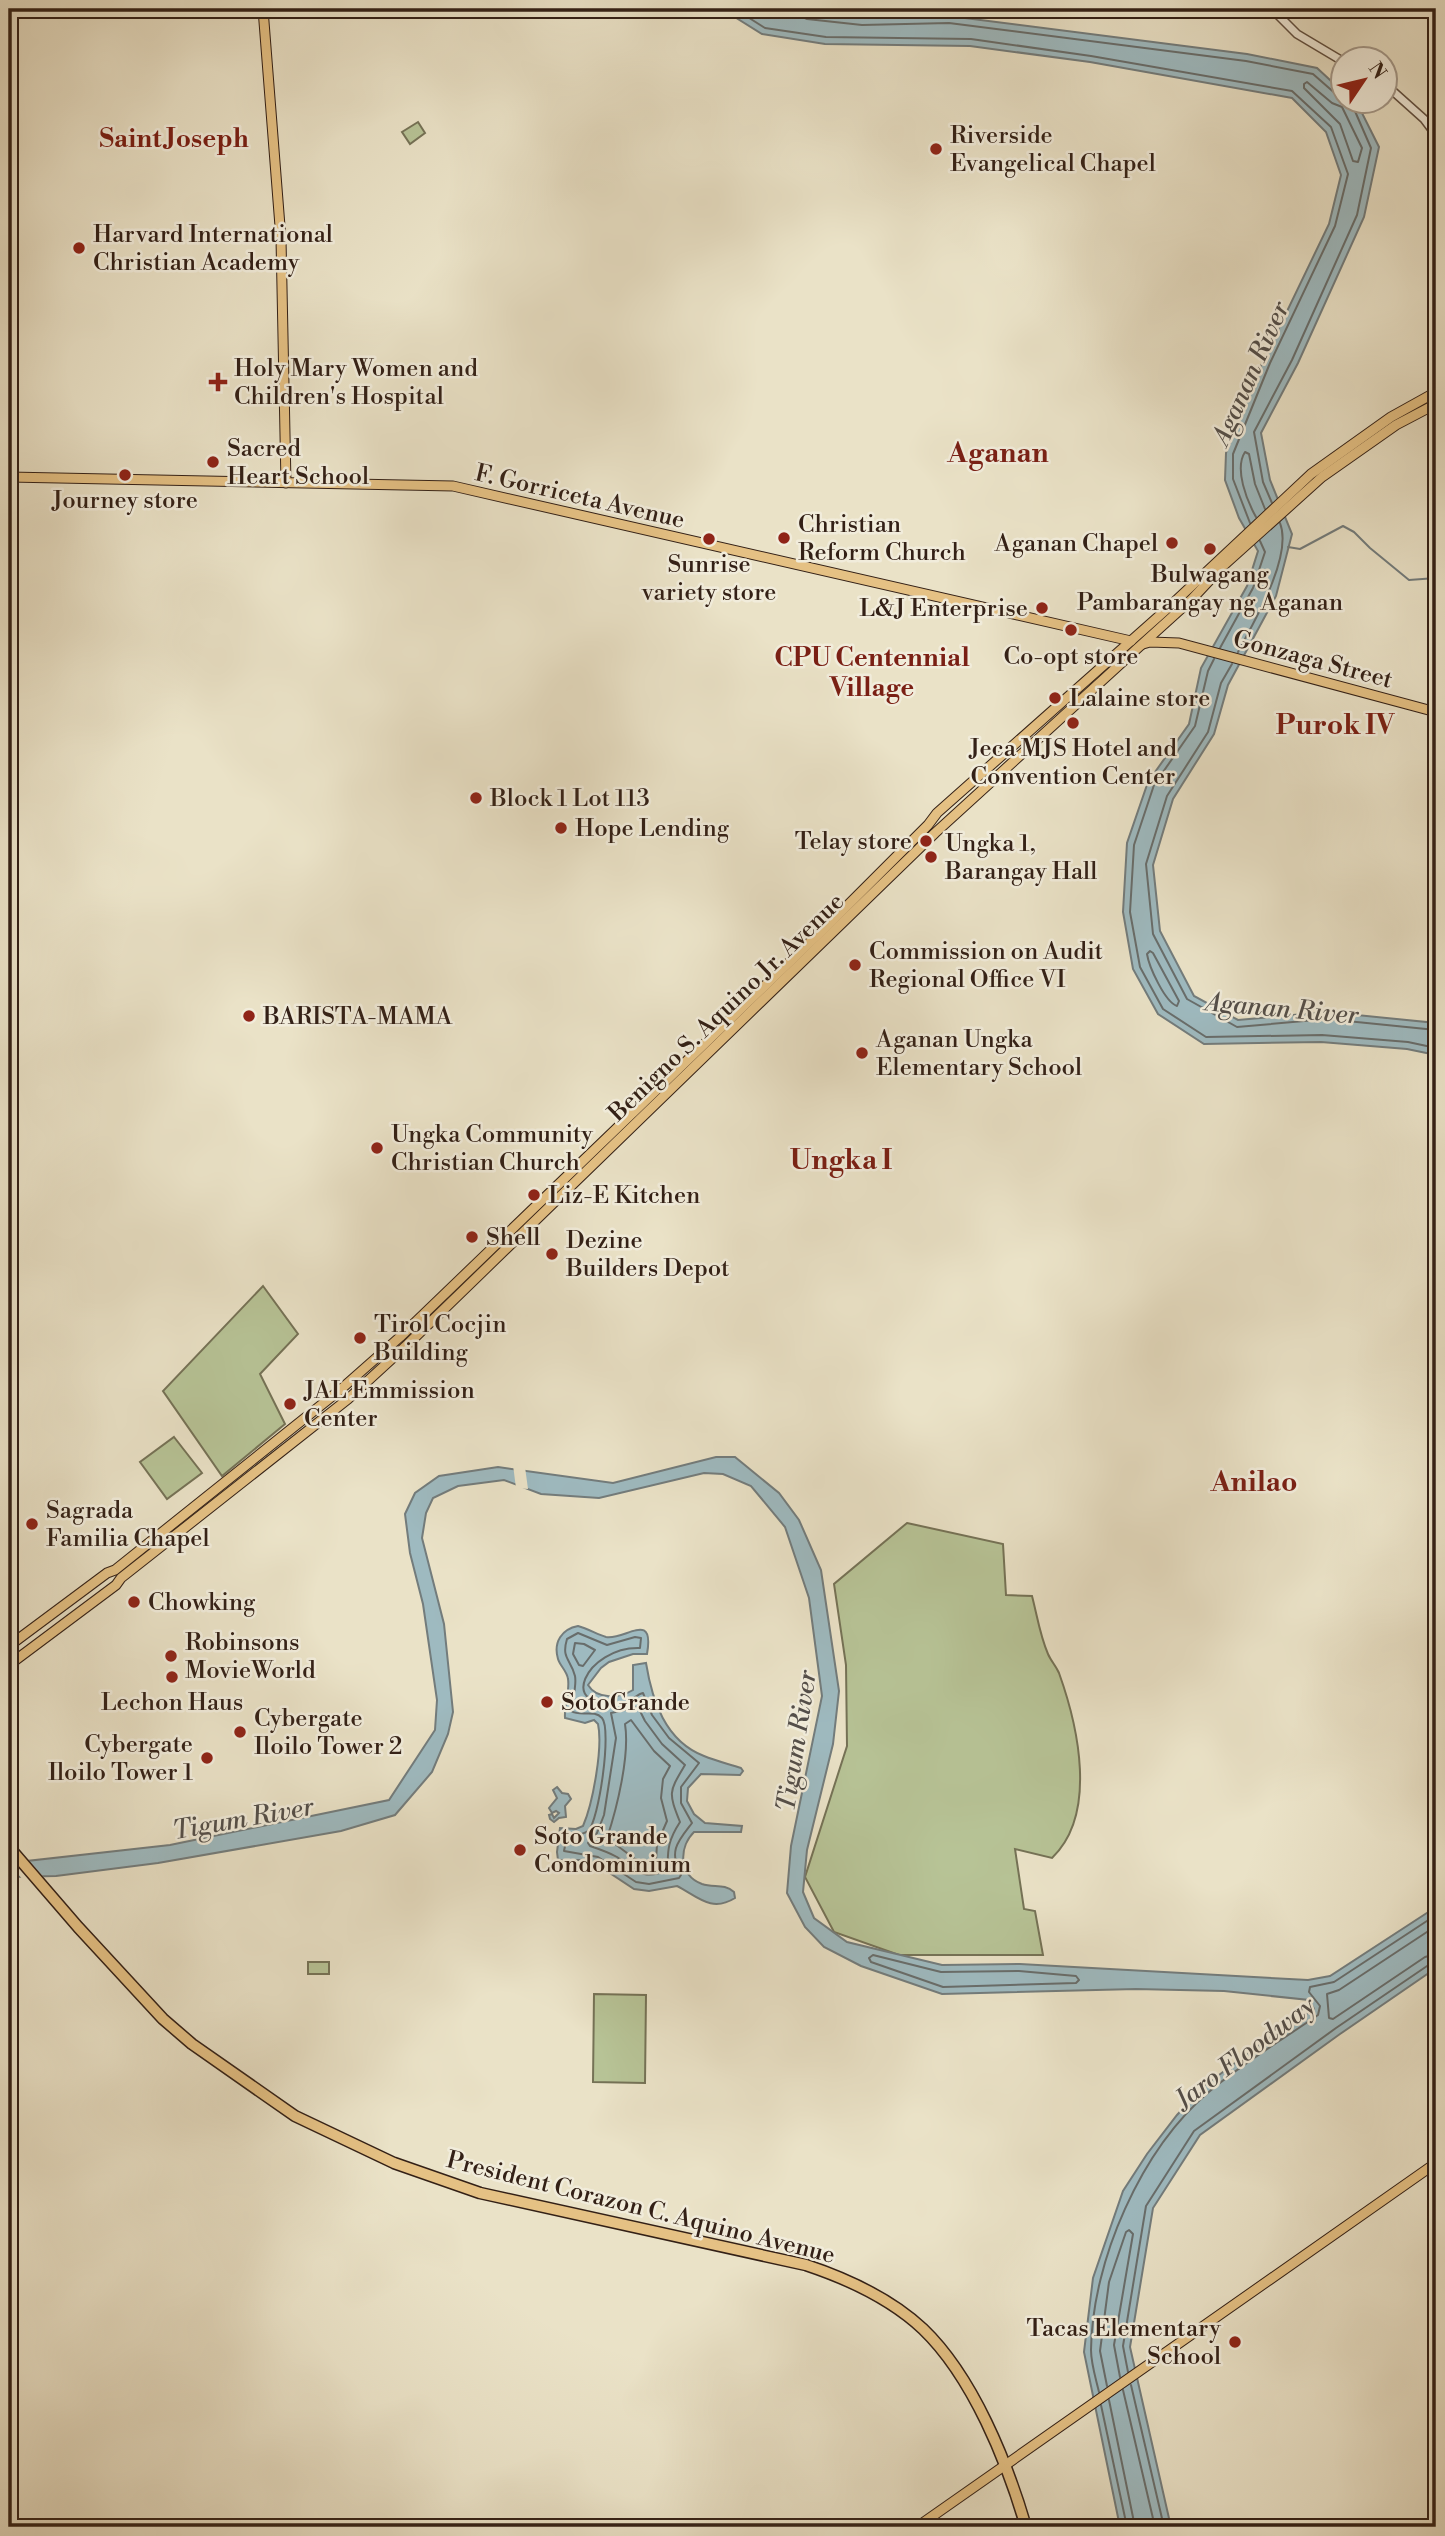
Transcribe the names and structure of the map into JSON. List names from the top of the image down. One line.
{"streets":{"highway":["President Corazon C. Aquino Avenue"],"main road":["F. Gorriceta Avenue","Gonzaga Street","Benigno S. Aquino Jr. Avenue"]},"crossings":[["F. Gorriceta Avenue","Benigno S. Aquino Jr. Avenue"],["Gonzaga Street","Benigno S. Aquino Jr. Avenue"]],"districts":["Saint Joseph","Aganan","CPU Centennial Village","Purok IV","Ungka I","Anilao"],"water":["Aganan River","Tigum River","Jaro Floodway"],"places":{"other":["Riverside Evangelical Chapel","Harvard International Christian Academy","Sacred Heart School","Journey store","Christian Reform Church","Sunrise variety store","Aganan Chapel","Bulwagang Pambarangay ng Aganan","L&J Enterprise","Co-opt store","Lalaine store","Jeca MJS Hotel and Convention Center","Block 1 Lot 113","Hope Lending","Telay store","Ungka 1, Barangay Hall","Commission on Audit Regional Office VI","BARISTA-MAMA","Aganan Ungka Elementary School","Ungka Community Christian Church","Liz-E Kitchen","Shell","Dezine Builders Depot","Tirol Cocjin Building","JAL Emmission Center","Sagrada Familia Chapel","Chowking","Robinsons MovieWorld","Lechon Haus","SotoGrande","Cybergate Iloilo Tower 2","Cybergate Iloilo Tower 1","Soto Grande Condominium","Tacas Elementary School"],"health":["Holy Mary Women and Children's Hospital"]},"north":"top right"}
